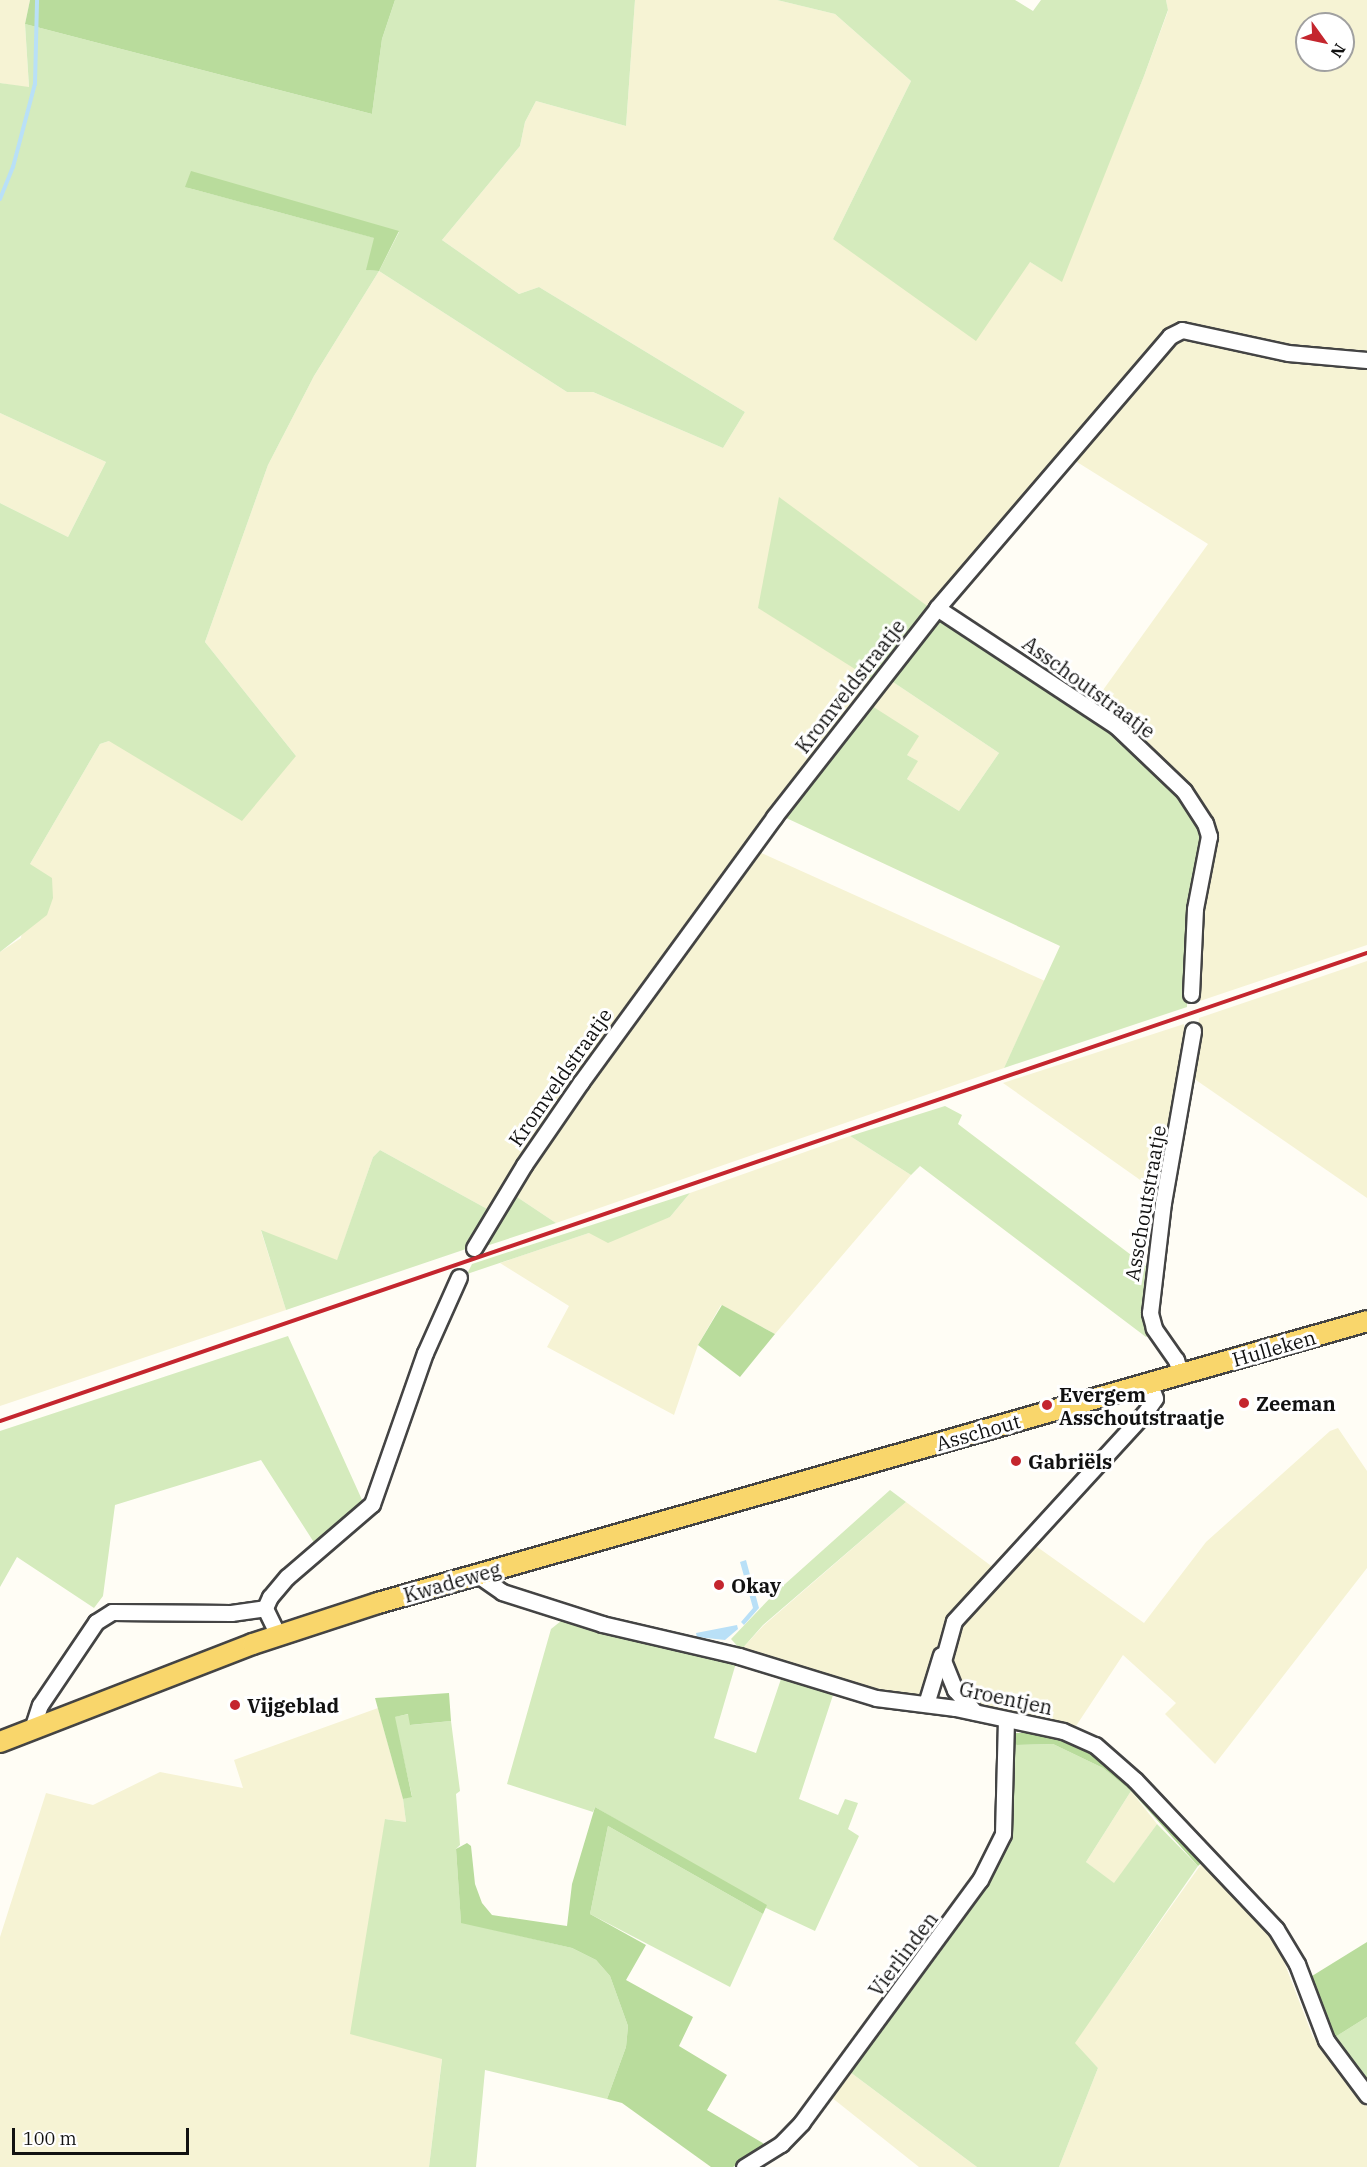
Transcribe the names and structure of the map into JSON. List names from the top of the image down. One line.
{"streets":{"main road":["Hulleken","Asschout","Kwadeweg"],"street":["Kromveldstraatje","Asschoutstraatje","Groentjen","Vierlinden"]},"crossings":[["Kromveldstraatje","Asschoutstraatje"],["Asschoutstraatje","Hulleken"],["Asschoutstraatje","Asschout"],["Hulleken","Asschout"],["Asschout","Kwadeweg"],["Kwadeweg","Groentjen"],["Groentjen","Vierlinden"]],"places":["Zeeman","Evergem Asschoutstraatje","Gabriëls","Okay","Vijgeblad"],"scale_bar":"100 m","north":"bottom right"}
